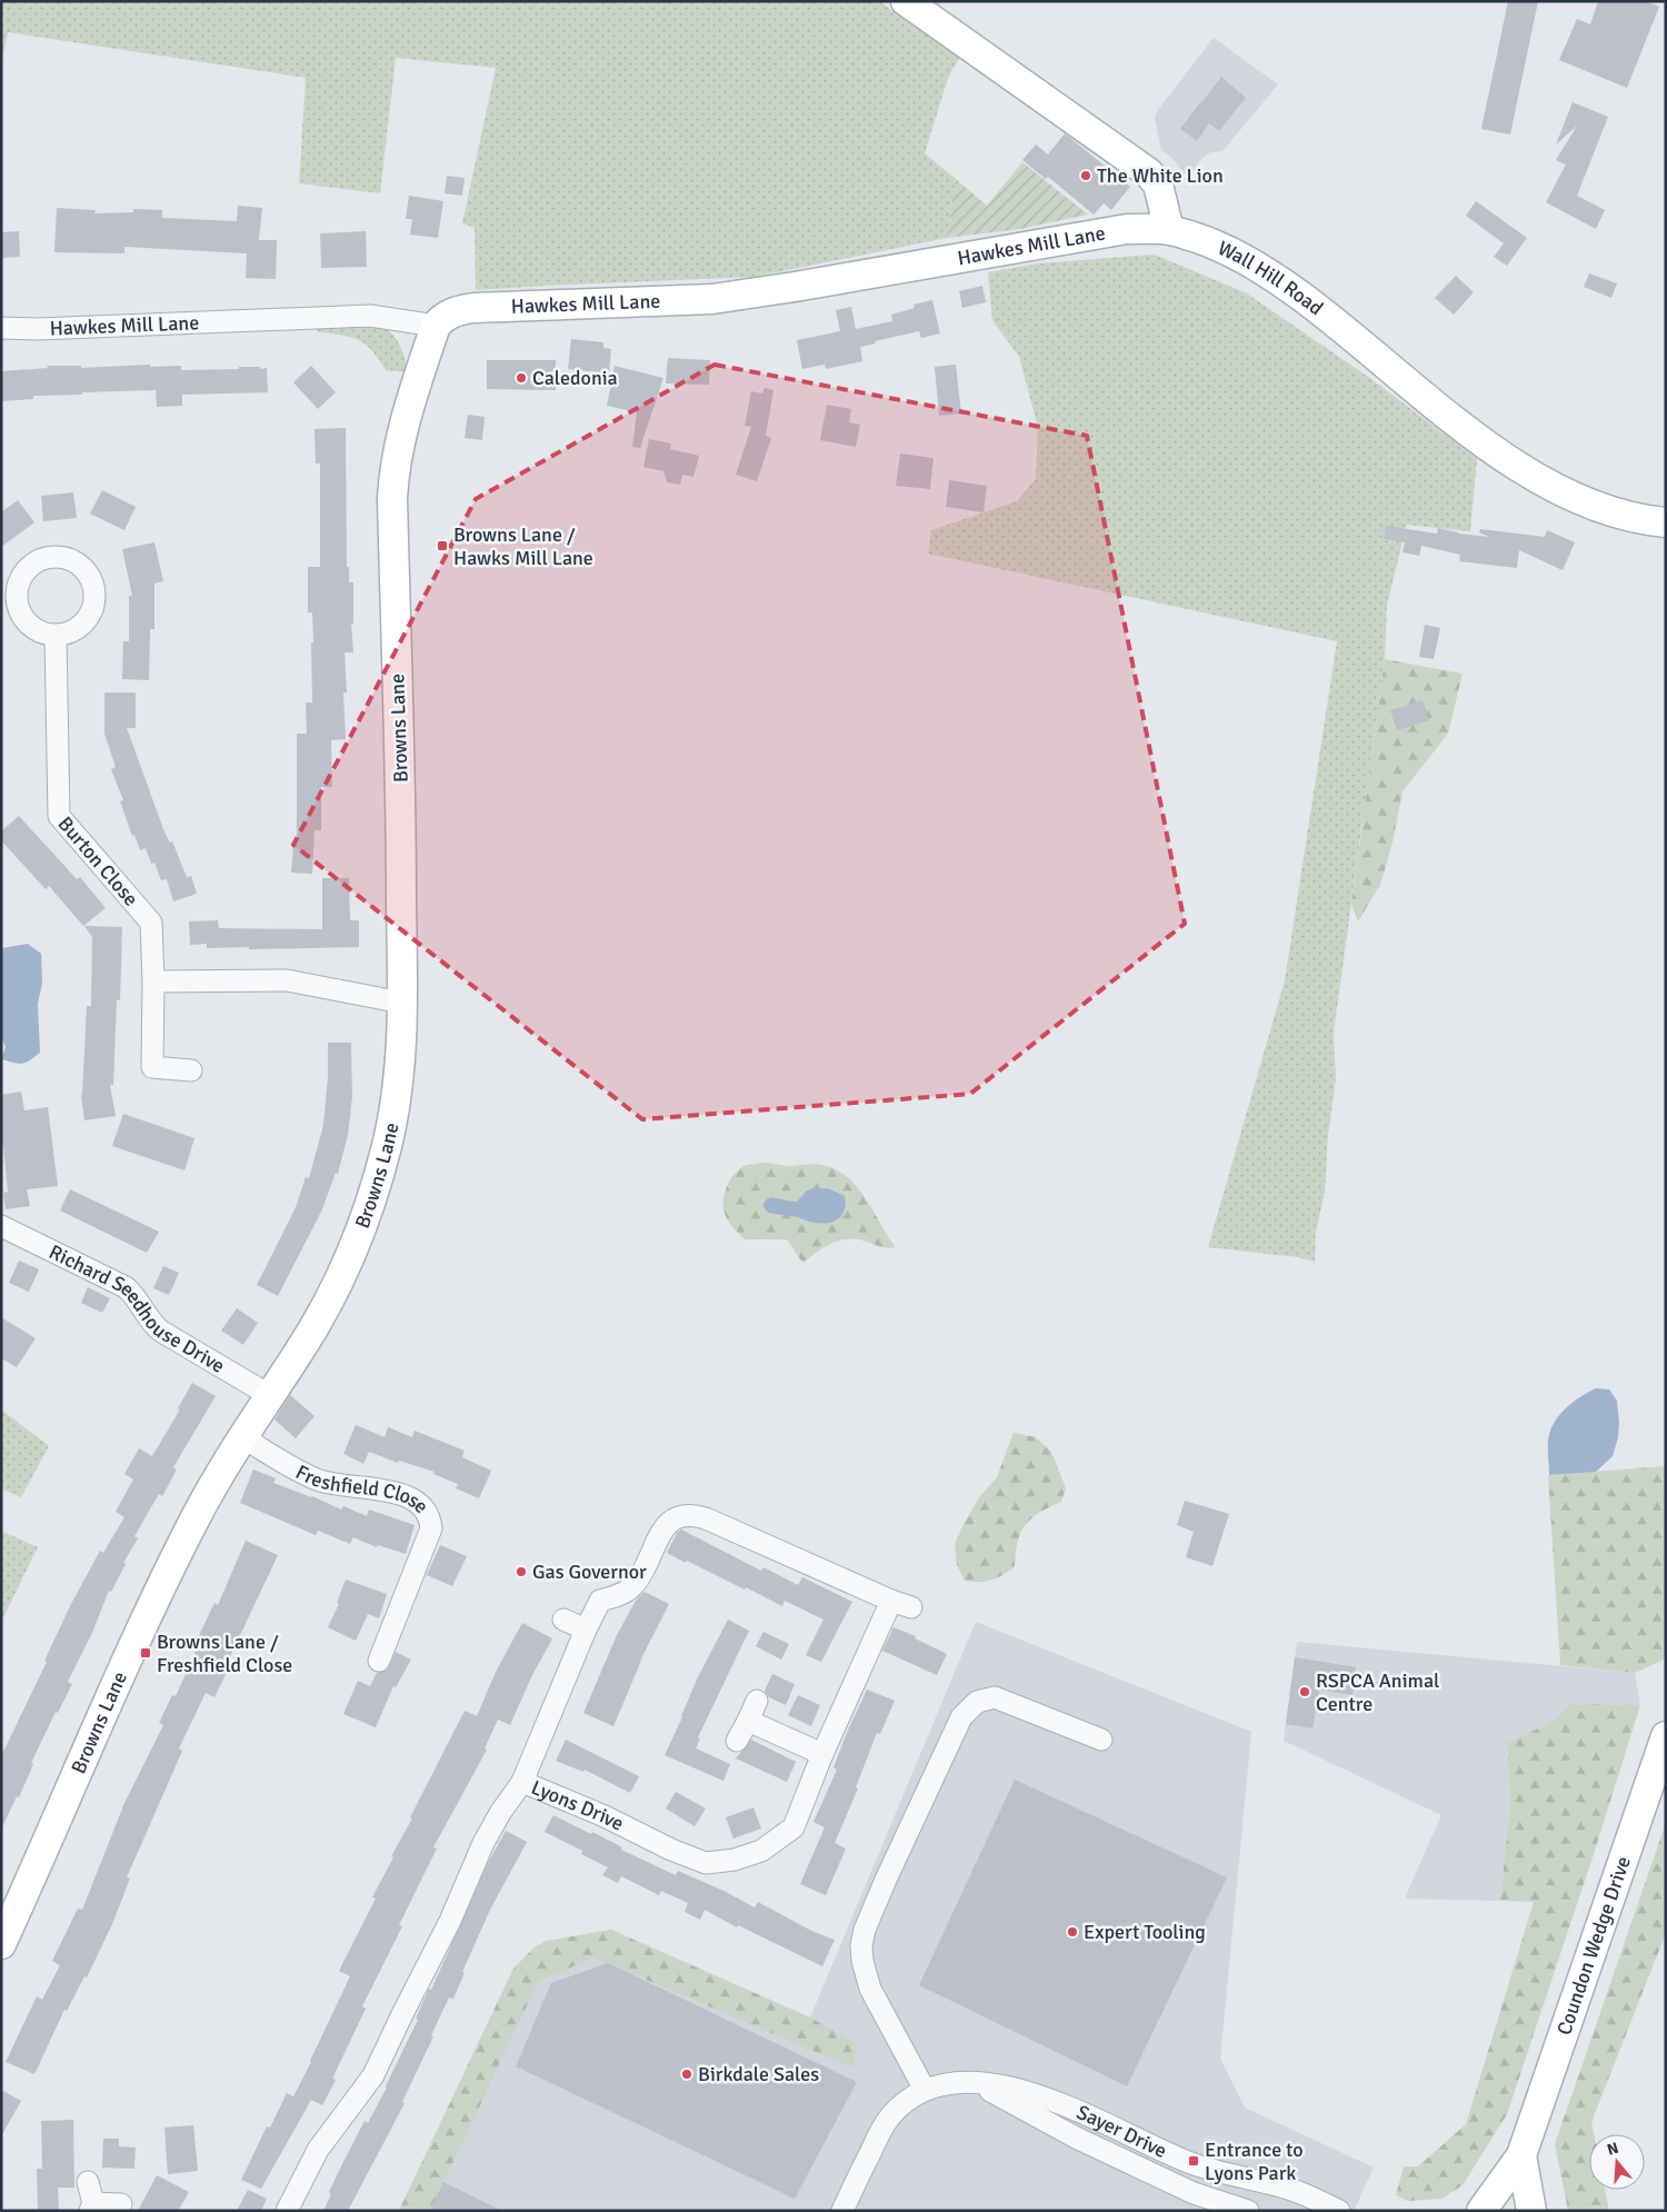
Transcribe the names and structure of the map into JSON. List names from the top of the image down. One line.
{"streets":{"street":["Hawkes Mill Lane","Wall Hill Road","Browns Lane","Burton Close","Richard Seedhouse Drive","Freshfield Close","Lyons Drive","Coundon Wedge Drive","Sayer Drive"]},"crossings":[["Hawkes Mill Lane","Wall Hill Road"],["Hawkes Mill Lane","Browns Lane"],["Browns Lane","Richard Seedhouse Drive"],["Browns Lane","Freshfield Close"]],"places":{"other":["The White Lion","Caledonia","Gas Governor","RSPCA Animal Centre","Expert Tooling","Birkdale Sales"],"transit":["Browns Lane / Hawks Mill Lane","Browns Lane / Freshfield Close","Entrance to Lyons Park"]},"north":"top"}
